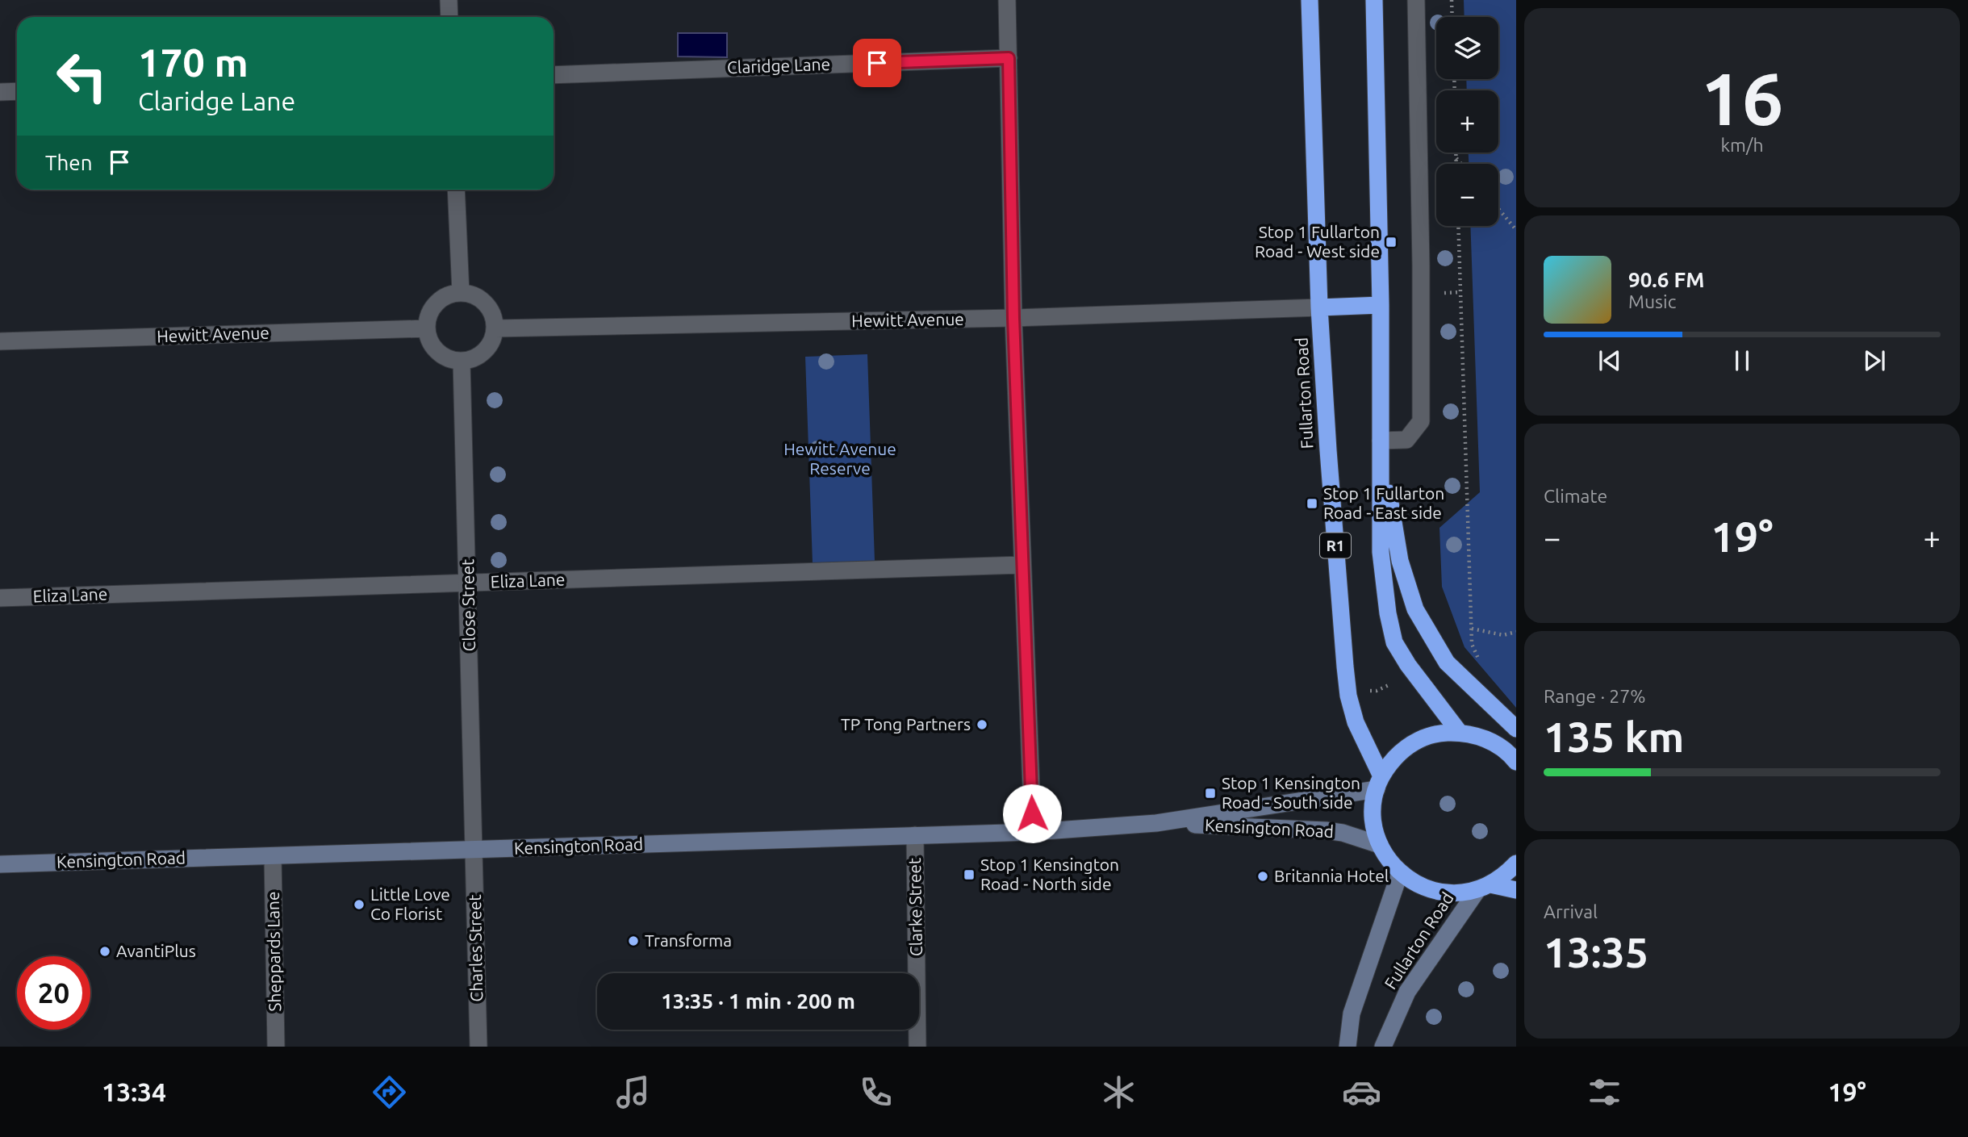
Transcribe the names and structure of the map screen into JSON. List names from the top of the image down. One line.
{"streets":{"highway":["Fullarton Road","R1"],"main road":["Kensington Road"],"street":["Claridge Lane","Hewitt Avenue","Eliza Lane","Close Street","Clarke Street","Charles Street","Sheppards Lane"]},"crossings":[["Hewitt Avenue","Fullarton Road"],["Hewitt Avenue","Close Street"],["Fullarton Road","Kensington Road"],["Eliza Lane","Close Street"],["Close Street","Kensington Road"],["Close Street","Charles Street"],["Kensington Road","Clarke Street"],["Kensington Road","Charles Street"],["Kensington Road","Sheppards Lane"]],"parks":["Hewitt Avenue Reserve"],"places":{"transit":["Stop 1 Fullarton Road - West side","Stop 1 Fullarton Road - East side","Stop 1 Kensington Road - South side","Stop 1 Kensington Road - North side"],"other":["TP Tong Partners","Britannia Hotel","Little Love Co Florist","Transforma","AvantiPlus"]},"page":{"tile":[["16","km/h"],"Climate",["Range · 27%","135 km"],["Arrival","13:35"]],"map_buttons":["+","−"],"turn":["170 m","Claridge Lane"],"then":"Then","song":["90.6 FM","Music"],"heat":["−","19°","+"],"limit":"20","trip":"13:35 · 1 min · 200 m","tabs":["13:34","19°"]}}
